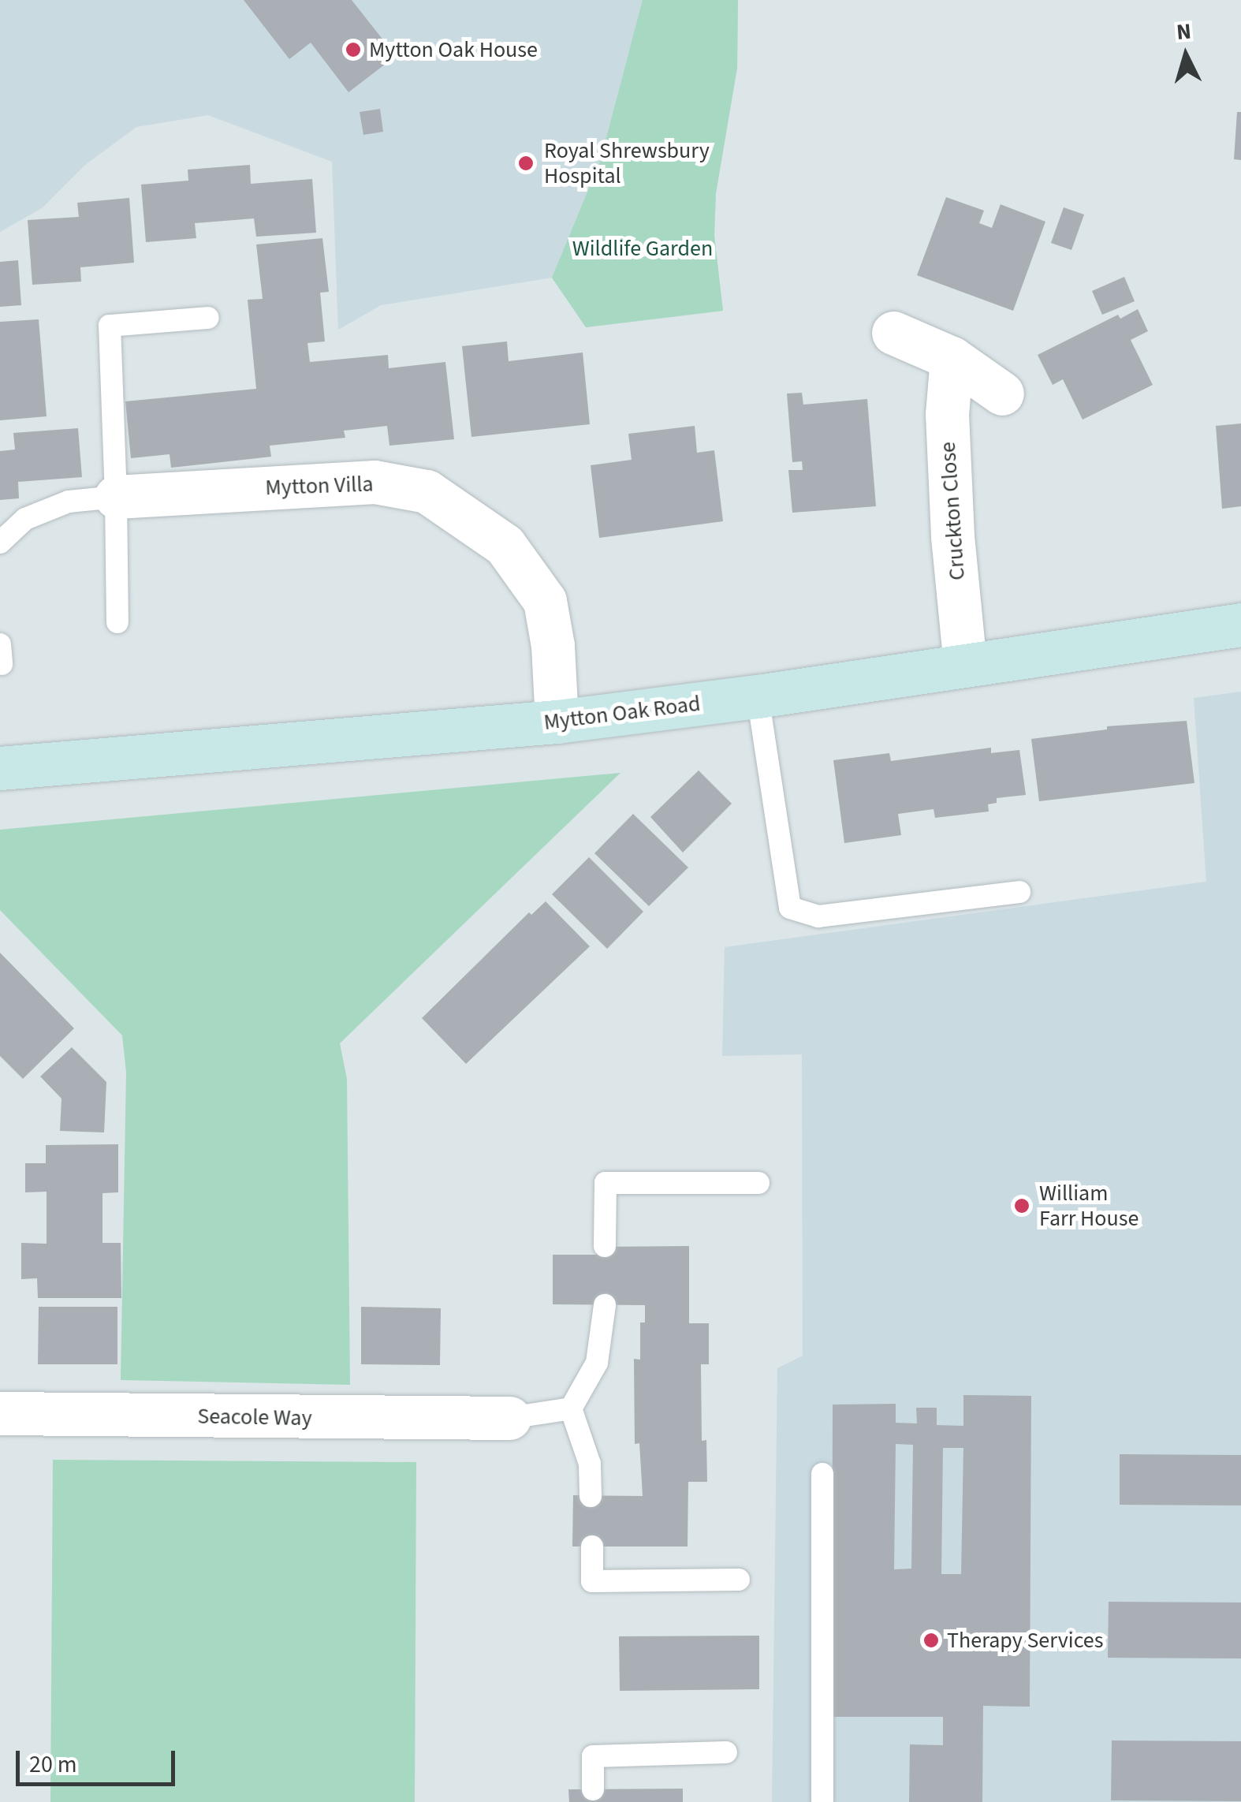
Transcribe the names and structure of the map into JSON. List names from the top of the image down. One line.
{"streets":{"main road":["Mytton Oak Road"],"street":["Mytton Villa","Cruckton Close","Seacole Way"]},"crossings":[["Mytton Villa","Mytton Oak Road"],["Cruckton Close","Mytton Oak Road"]],"parks":["Wildlife Garden"],"places":["Mytton Oak House","Royal Shrewsbury Hospital","William Farr House","Therapy Services"],"scale_bar":"20 m","north":"top"}
